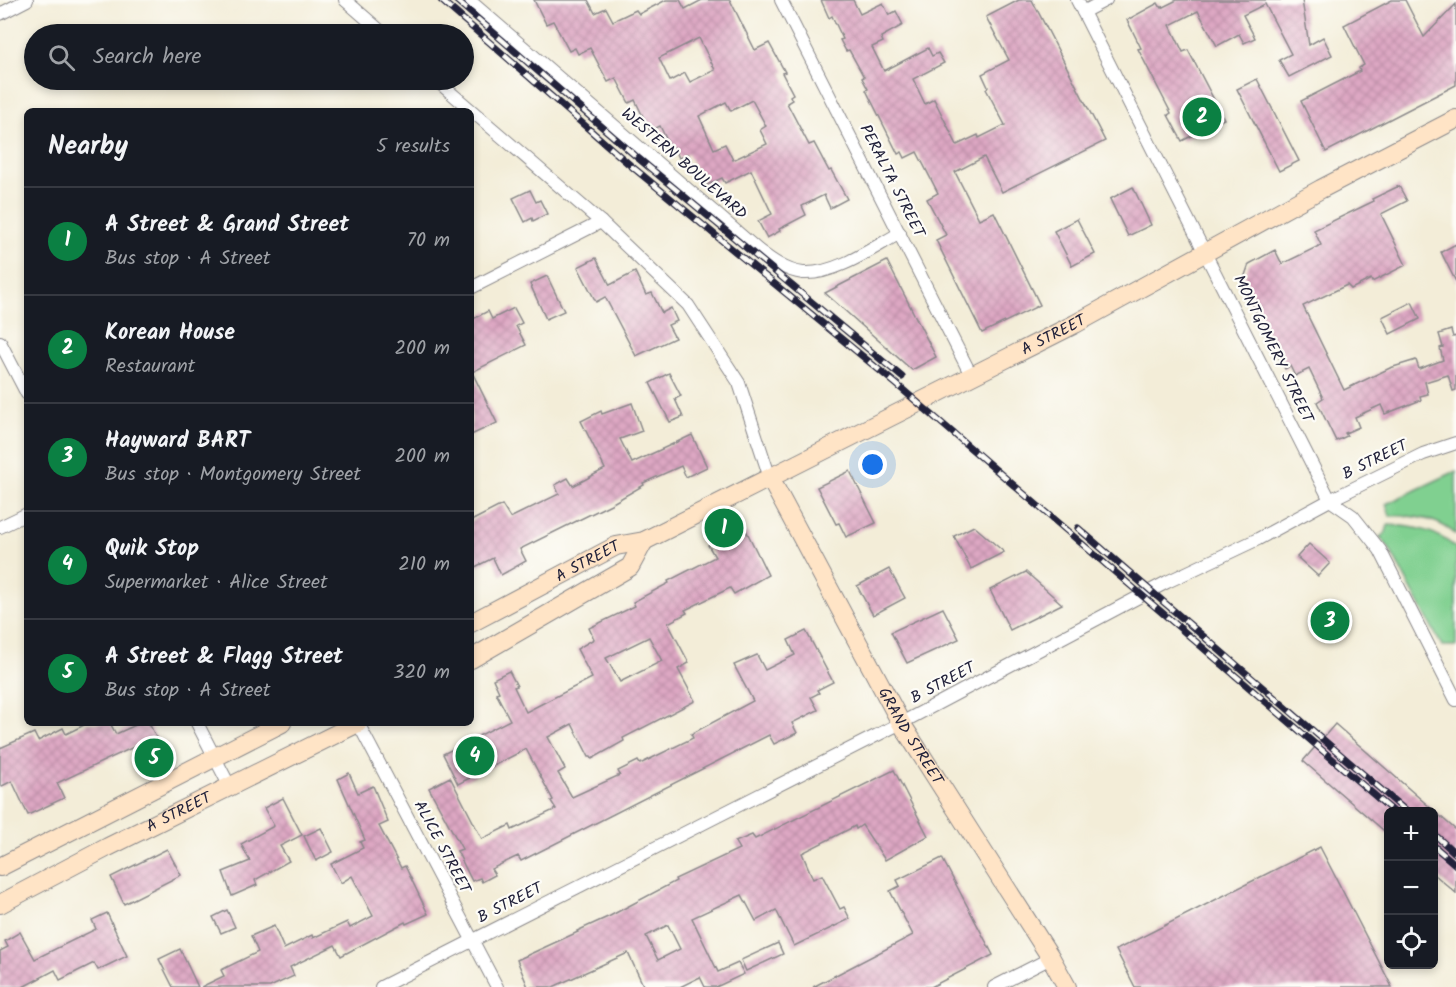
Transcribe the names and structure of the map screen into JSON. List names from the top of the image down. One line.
{"streets":{"main road":["A STREET","GRAND STREET"],"street":["WESTERN BOULEVARD","PERALTA STREET","MONTGOMERY STREET","B STREET","ALICE STREET"]},"crossings":[["WESTERN BOULEVARD","PERALTA STREET"],["PERALTA STREET","A STREET"],["A STREET","MONTGOMERY STREET"],["A STREET","GRAND STREET"],["MONTGOMERY STREET","B STREET"],["B STREET","GRAND STREET"],["B STREET","ALICE STREET"]],"page":{"search":"Search here","pins":["2","1","3","4","5"],"heading":["Nearby","5 results"],"list":[{"mark":"1","name":"A Street & Grand Street","note":"Bus stop · A Street","value":"70 m"},{"mark":"2","name":"Korean House","note":"Restaurant","value":"200 m"},{"mark":"3","name":"Hayward BART","note":"Bus stop · Montgomery Street","value":"200 m"},{"mark":"4","name":"Quik Stop","note":"Supermarket · Alice Street","value":"210 m"},{"mark":"5","name":"A Street & Flagg Street","note":"Bus stop · A Street","value":"320 m"}],"map_buttons":["+","−"]}}
